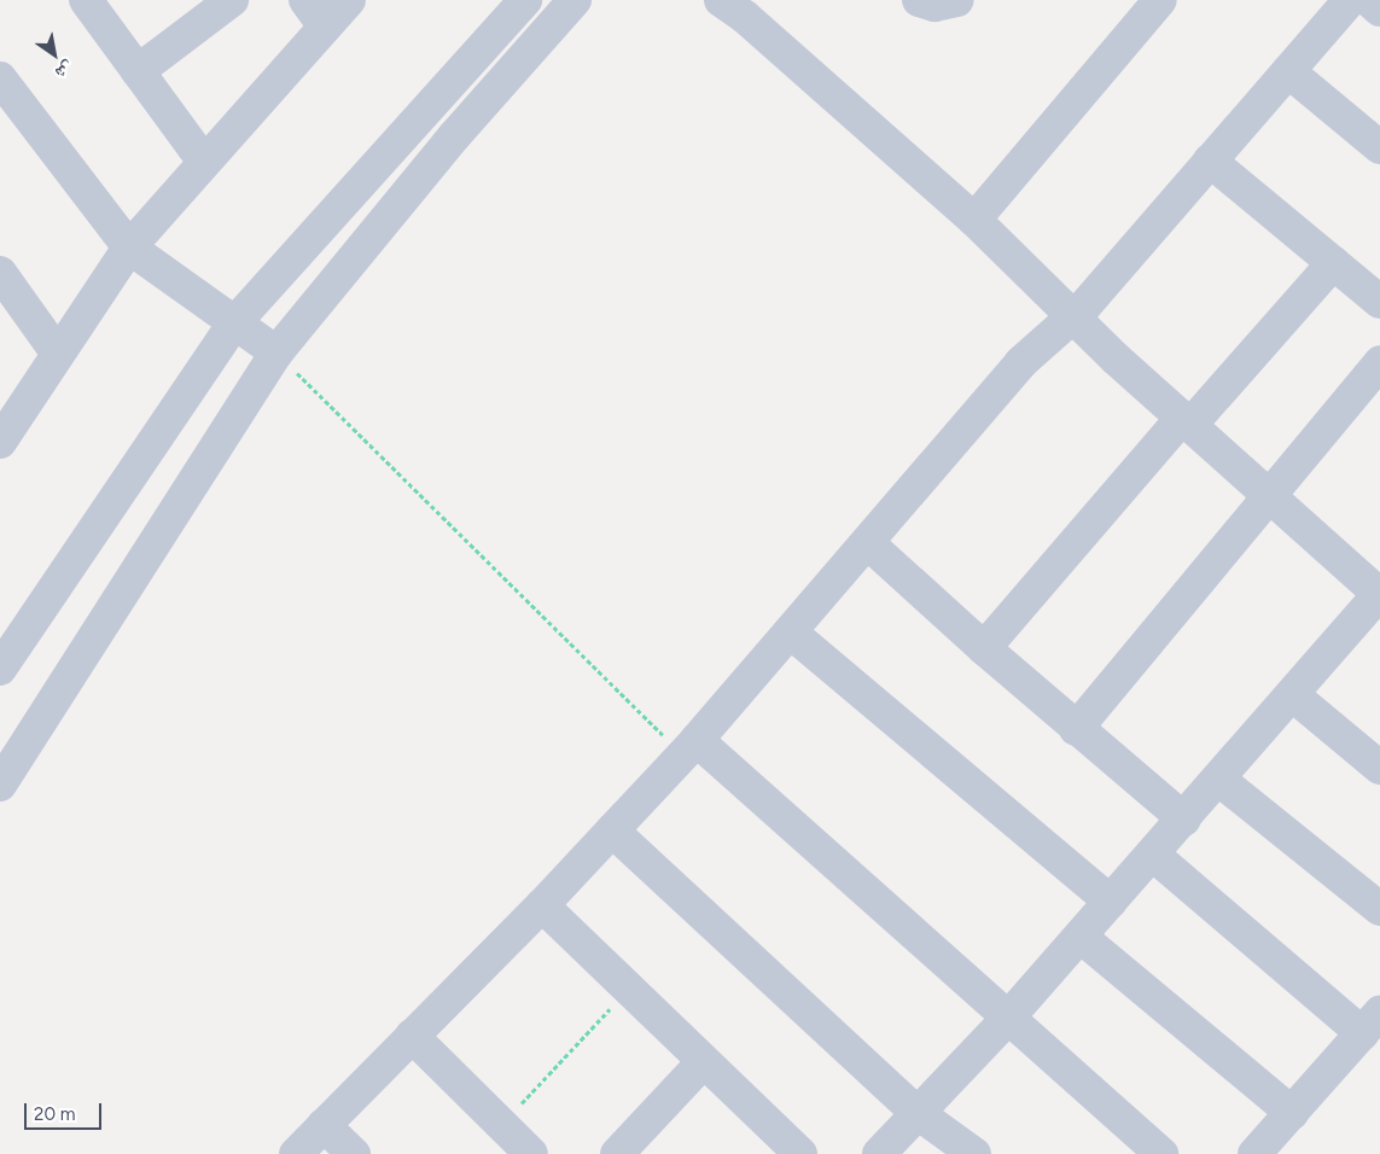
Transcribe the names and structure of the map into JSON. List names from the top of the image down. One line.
{"scale_bar":"20 m","north":"bottom right"}
